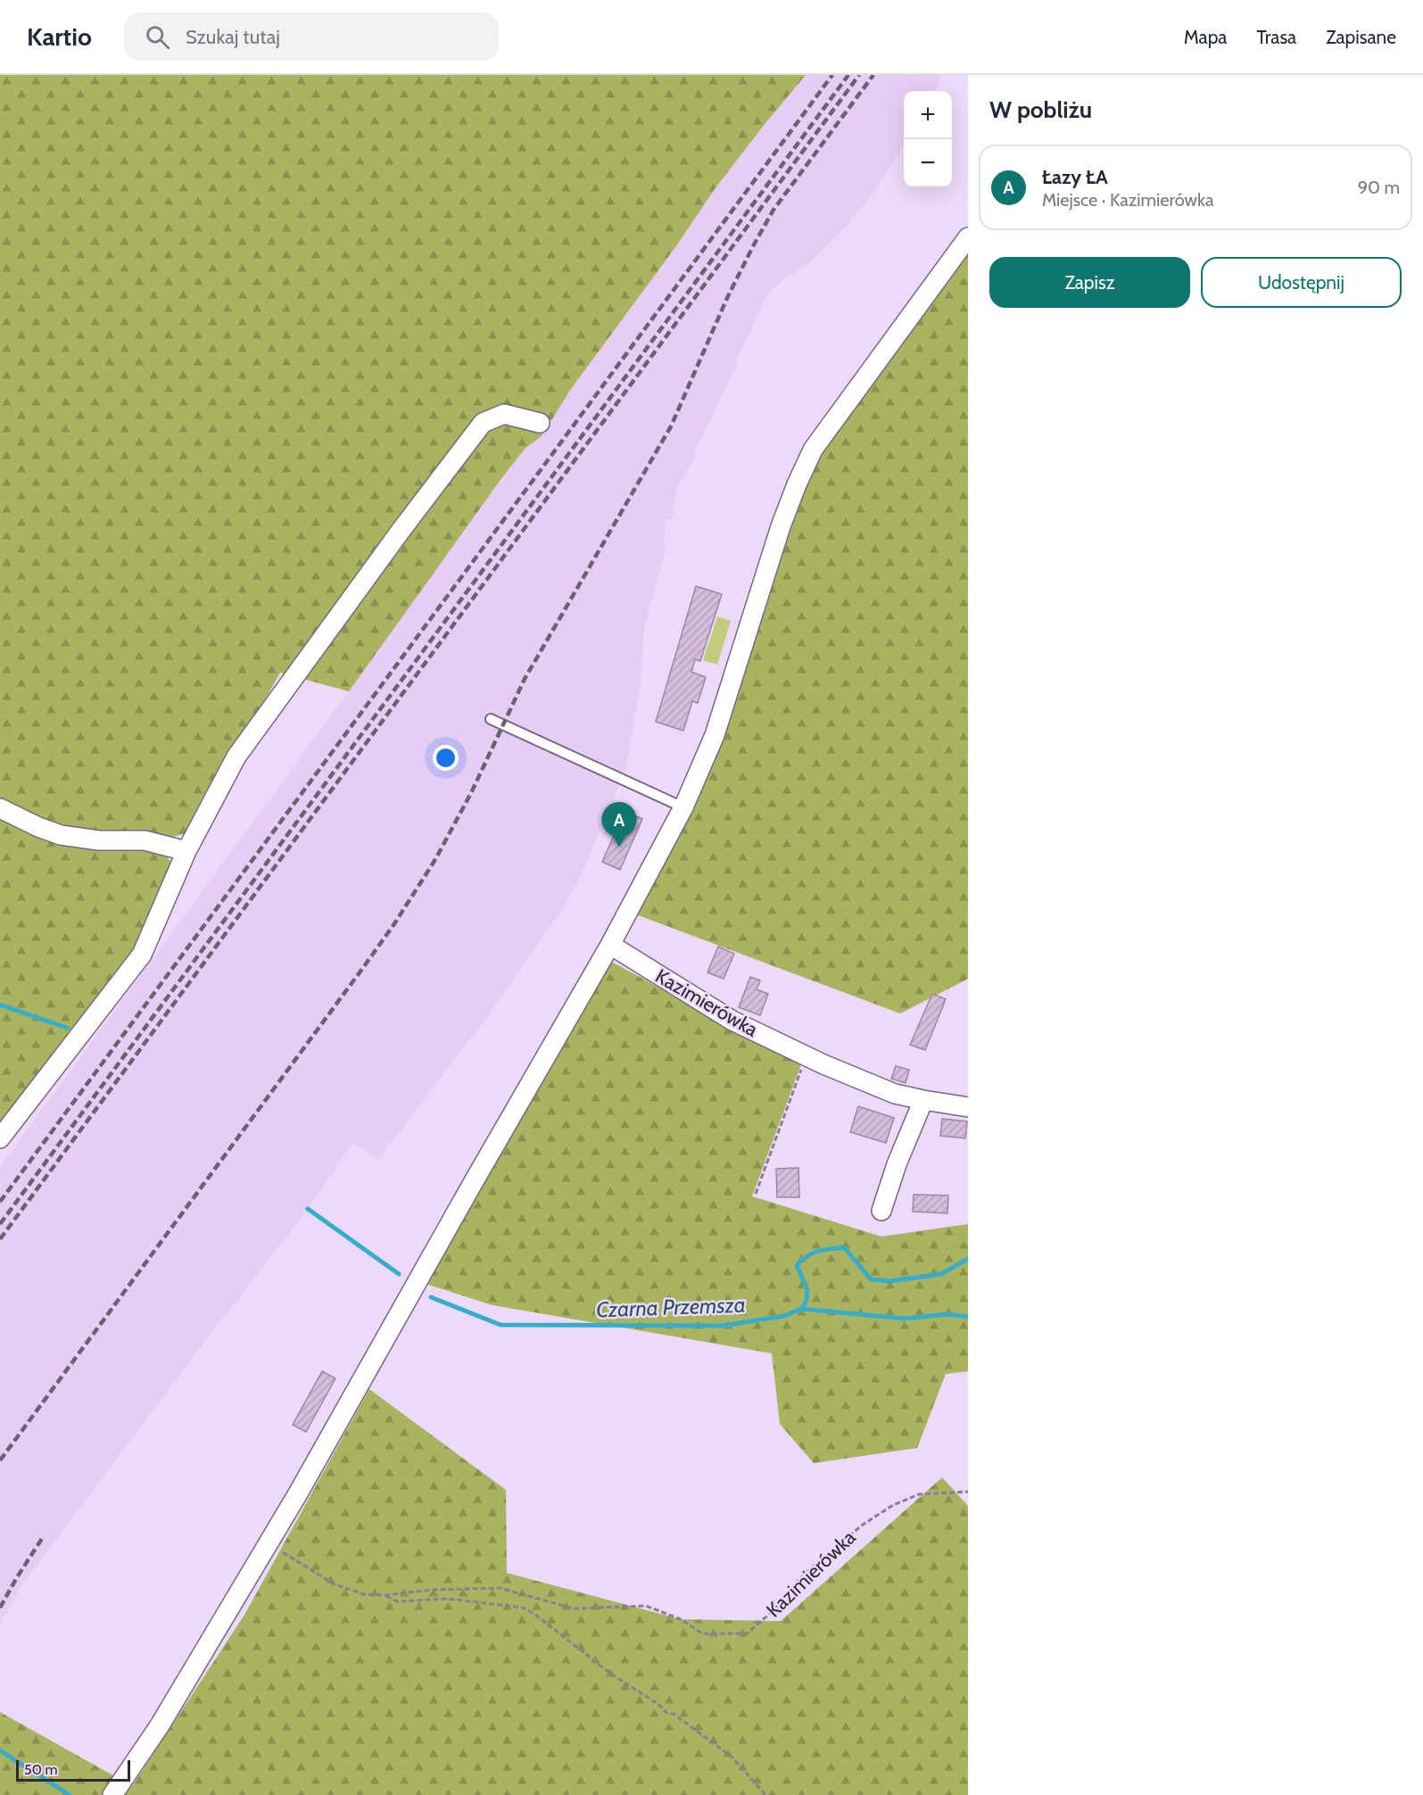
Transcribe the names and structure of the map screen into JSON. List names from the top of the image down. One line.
{"streets":{"street":["Kazimierówka"]},"water":["Czarna Przemsza"],"scale_bar":"50 m","page":{"header":"Kartio","search":"Szukaj tutaj","nav":["Mapa","Trasa","Zapisane"],"heading":"W pobliżu","map_buttons":["+","−"],"list":[{"mark":"A","name":"Łazy ŁA","note":"Miejsce · Kazimierówka","value":"90 m"}],"buttons":["Zapisz","Udostępnij"],"pins":"A","scale":"50 m"}}
